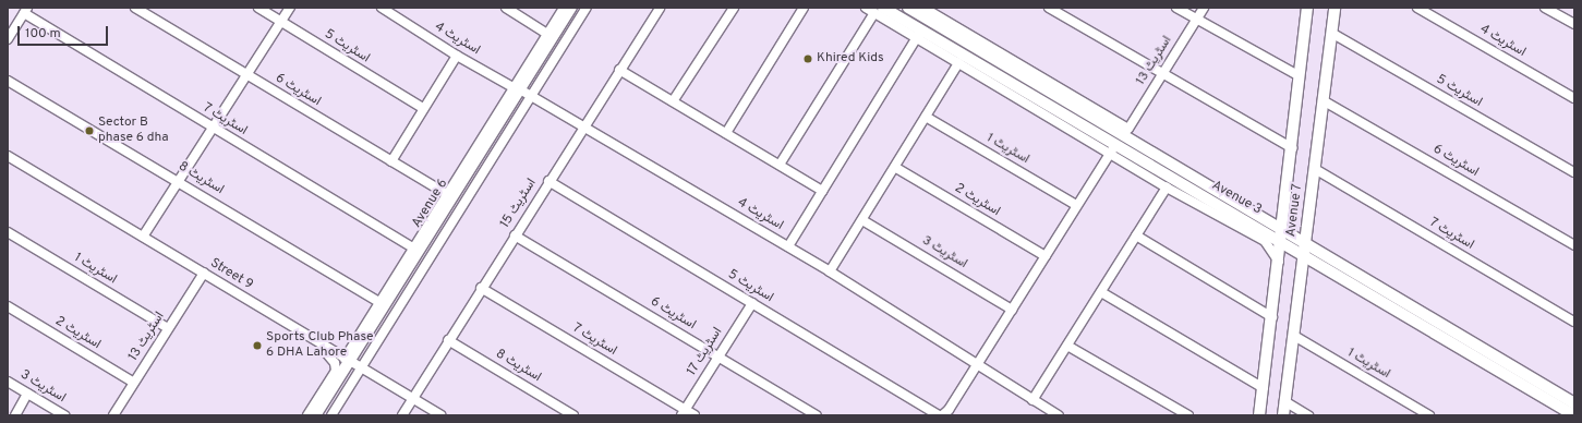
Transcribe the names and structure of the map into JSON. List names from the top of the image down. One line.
{"streets":{"main road":["Avenue 3","Avenue 6","Avenue 7"],"street":["اسٹریٹ 4","اسٹریٹ 5","اسٹریٹ 13","اسٹریٹ 6","اسٹریٹ 7","اسٹریٹ 1","اسٹریٹ 8","اسٹریٹ 2","اسٹریٹ 15","اسٹریٹ 3","Street 9","اسٹریٹ 17"]},"crossings":[["اسٹریٹ 4","Avenue 6"],["اسٹریٹ 4","اسٹریٹ 15"],["اسٹریٹ 5","اسٹریٹ 15"],["اسٹریٹ 5","Avenue 7"],["اسٹریٹ 5","اسٹریٹ 17"],["اسٹریٹ 13","اسٹریٹ 1"],["اسٹریٹ 13","اسٹریٹ 2"],["اسٹریٹ 13","Street 9"],["اسٹریٹ 6","اسٹریٹ 15"],["اسٹریٹ 6","Avenue 7"],["اسٹریٹ 6","اسٹریٹ 17"],["اسٹریٹ 7","اسٹریٹ 15"],["اسٹریٹ 7","Avenue 7"],["اسٹریٹ 7","اسٹریٹ 17"],["اسٹریٹ 1","Avenue 7"],["اسٹریٹ 8","اسٹریٹ 15"],["Avenue 3","Avenue 7"],["Avenue 6","Street 9"],["اسٹریٹ 15","Street 9"]],"places":["Khired Kids","Sector B phase 6 dha","Sports Club Phase 6 DHA Lahore"],"scale_bar":"100 m"}
